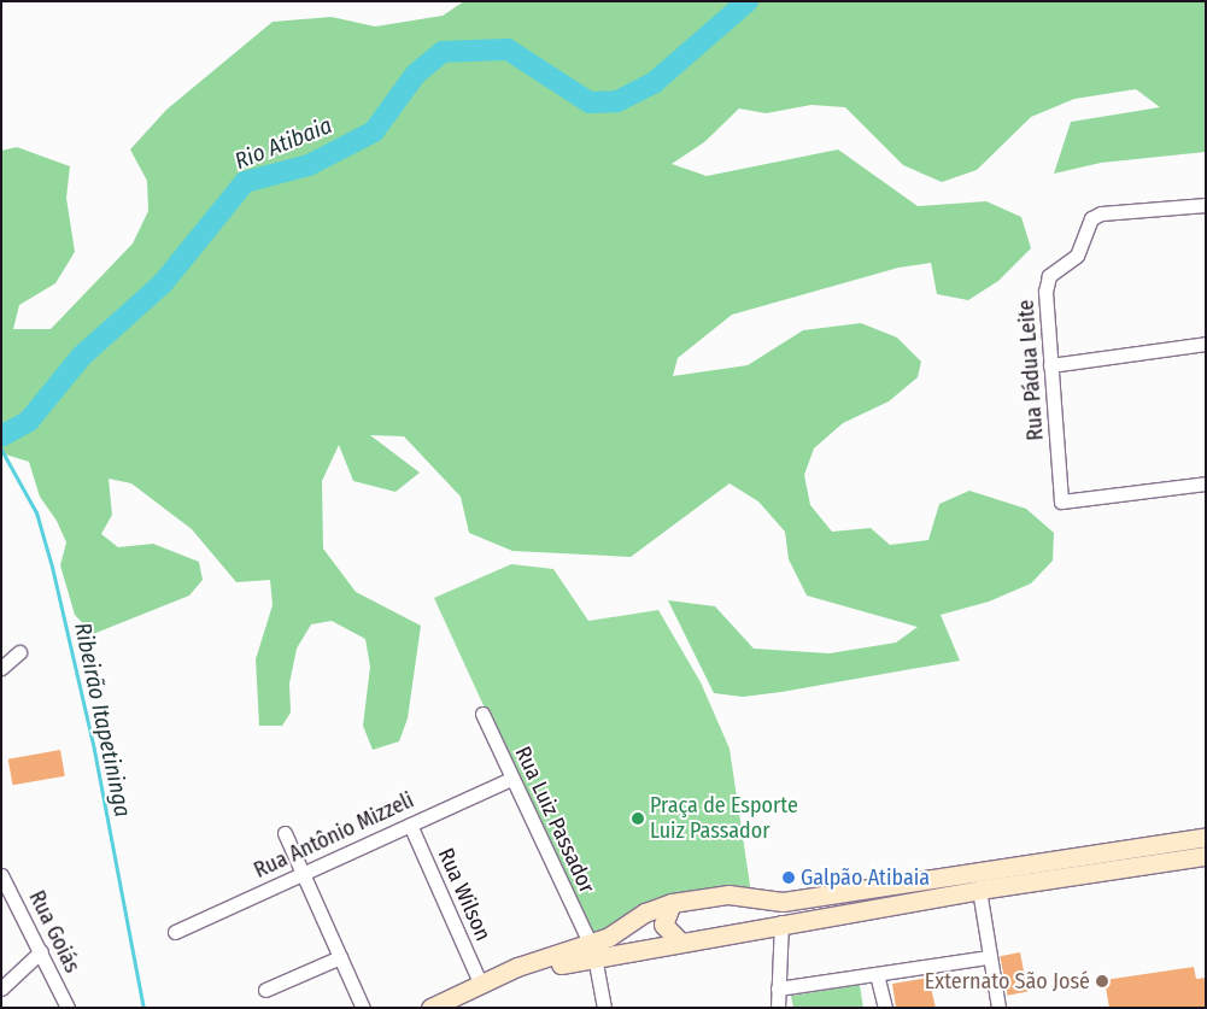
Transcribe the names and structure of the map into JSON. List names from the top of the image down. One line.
{"streets":{"street":["Rua Pádua Leite","Rua Luiz Passador","Rua Antônio Mizzeli","Rua Wilson","Rua Goiás"]},"crossings":[["Rua Luiz Passador","Rua Antônio Mizzeli"],["Rua Antônio Mizzeli","Rua Wilson"]],"water":["Rio Atibaia","Ribeirão Itapetininga"],"places":["Praça de Esporte Luiz Passador","Galpão Atibaia","Externato São José"]}
